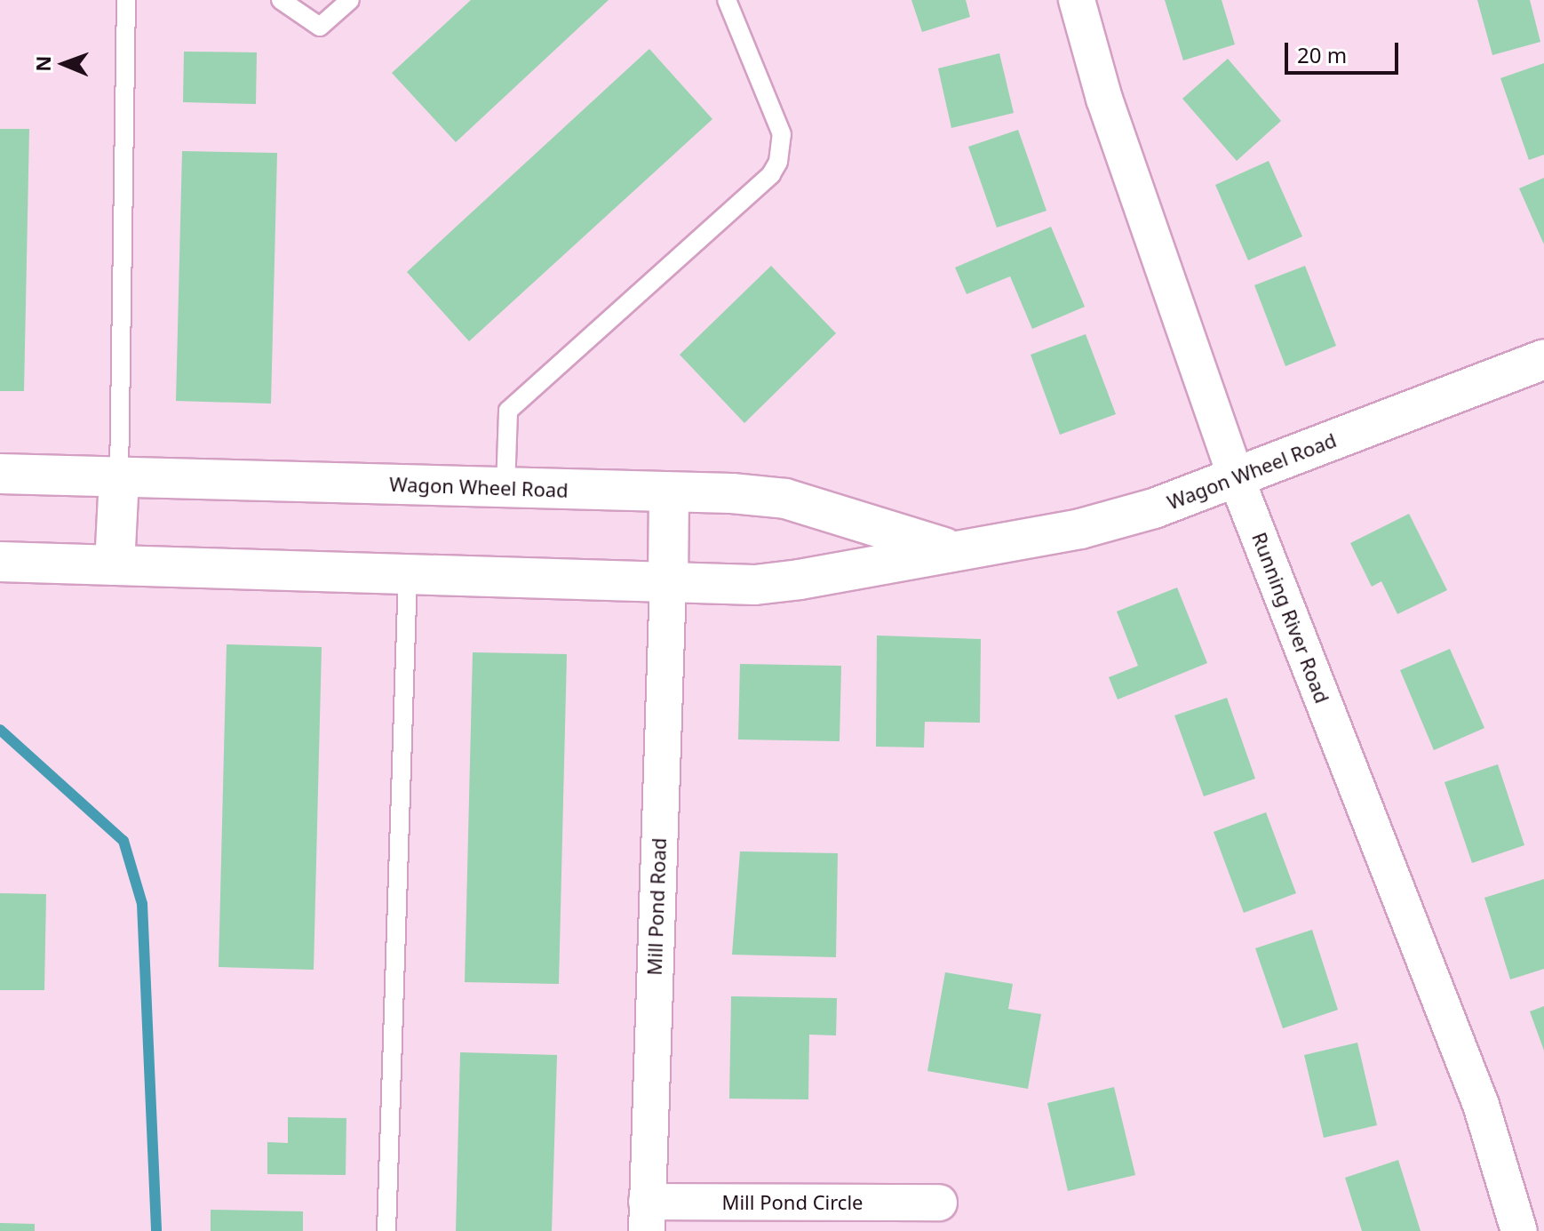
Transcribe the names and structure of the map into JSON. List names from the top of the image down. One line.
{"streets":{"street":["Wagon Wheel Road","Running River Road","Mill Pond Road","Mill Pond Circle"]},"crossings":[["Wagon Wheel Road","Running River Road"],["Wagon Wheel Road","Mill Pond Road"],["Mill Pond Road","Mill Pond Circle"]],"scale_bar":"20 m","north":"left"}
